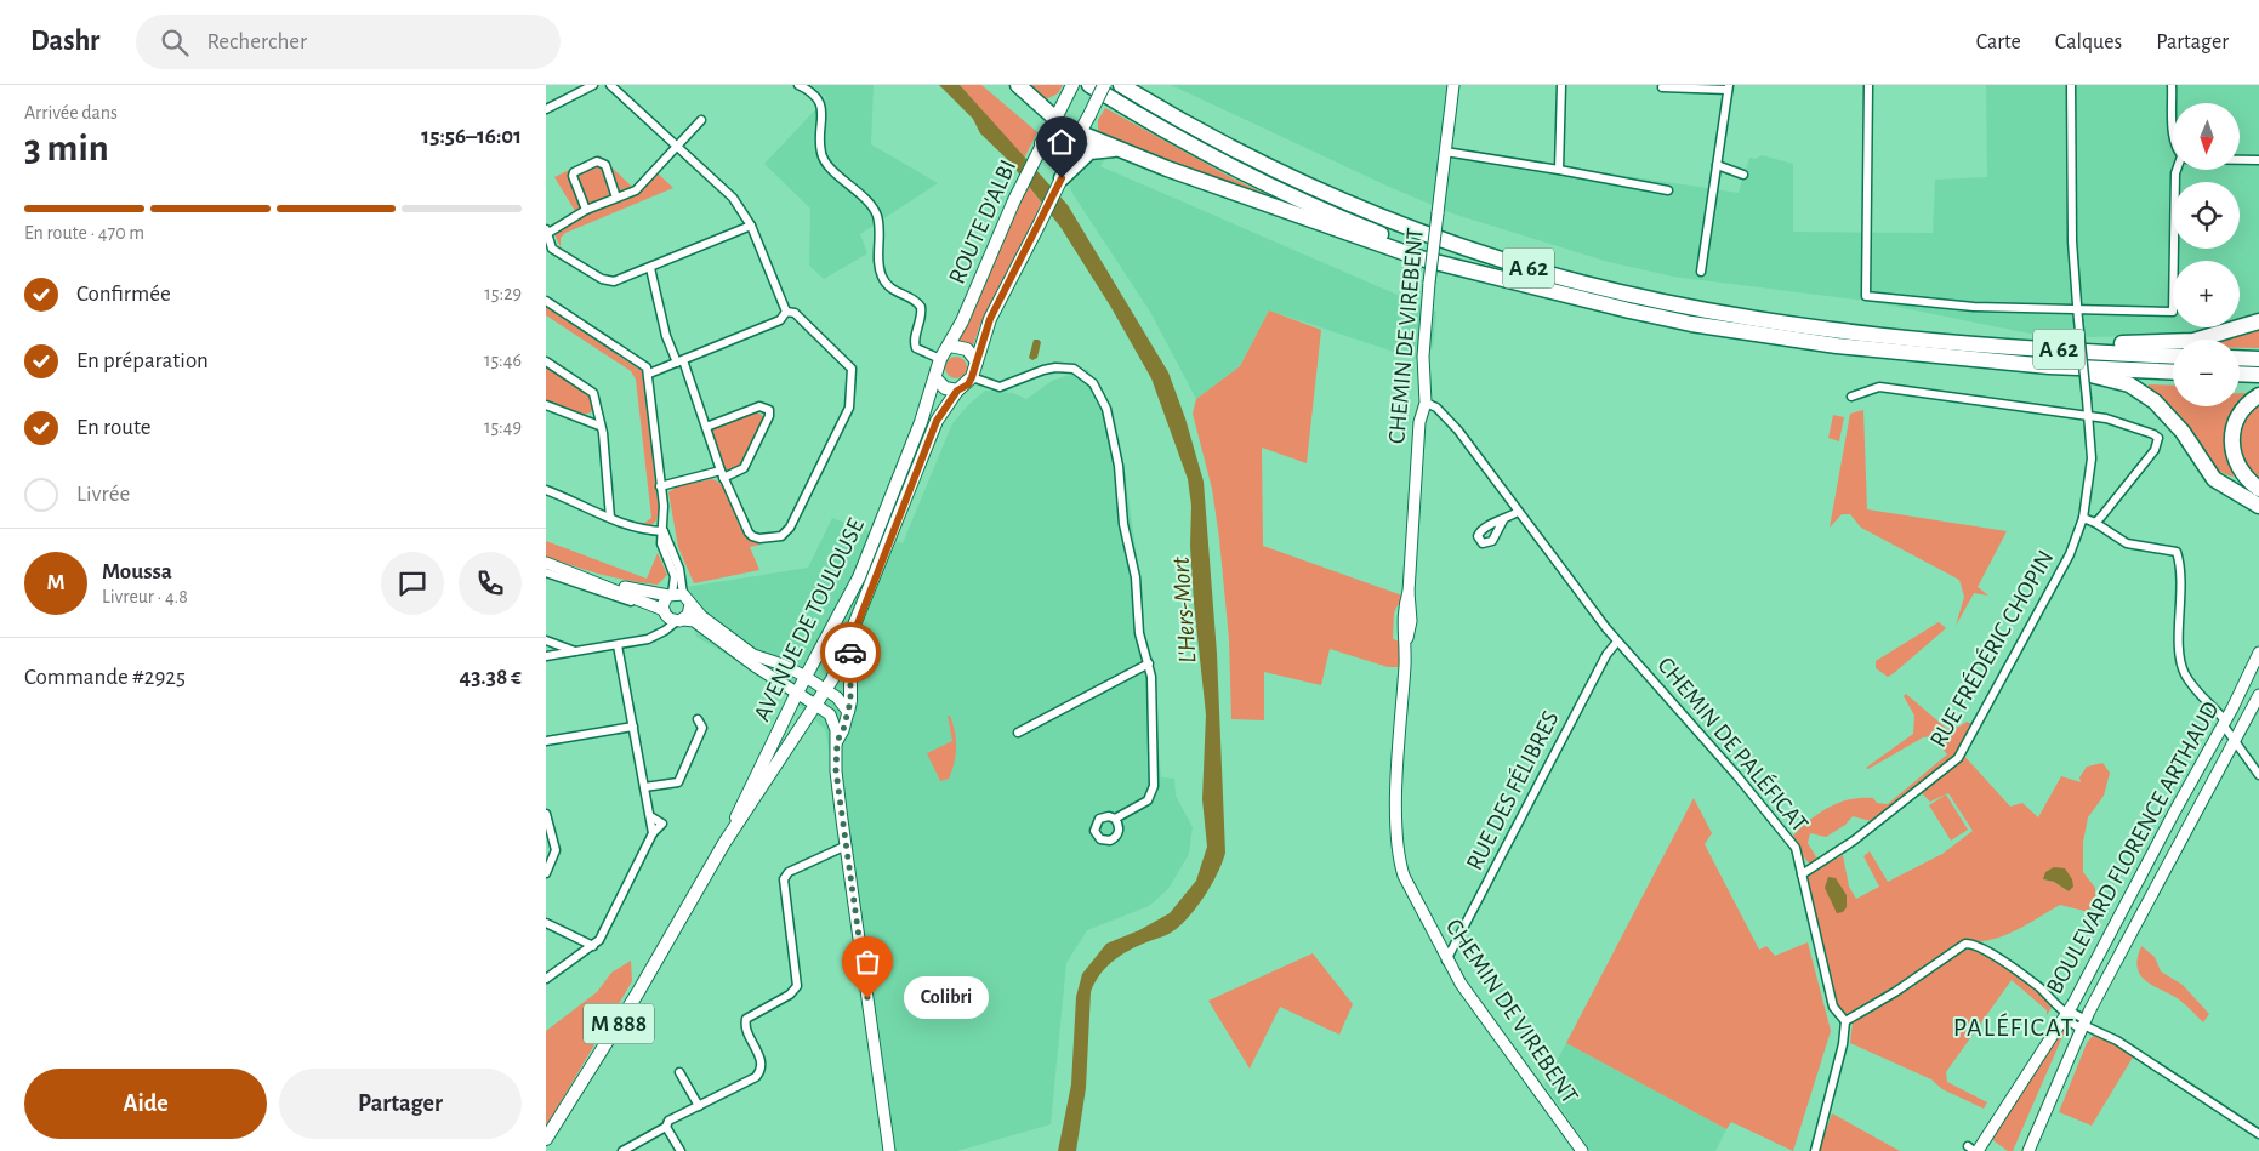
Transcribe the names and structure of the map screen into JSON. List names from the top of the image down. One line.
{"streets":{"highway":["A 62"],"main road":["ROUTE D'ALBI","AVENUE DE TOULOUSE","M 888"],"street":["CHEMIN DE VIREBENT","RUE FRÉDÉRIC CHOPIN","CHEMIN DE PALÉFICAT","RUE DES FÉLIBRES","BOULEVARD FLORENCE ARTHAUD"]},"crossings":[["ROUTE D'ALBI","AVENUE DE TOULOUSE"],["CHEMIN DE VIREBENT","CHEMIN DE PALÉFICAT"],["CHEMIN DE VIREBENT","RUE DES FÉLIBRES"],["RUE FRÉDÉRIC CHOPIN","CHEMIN DE PALÉFICAT"],["CHEMIN DE PALÉFICAT","RUE DES FÉLIBRES"]],"districts":["PALÉFICAT"],"water":["L'Hers-Mort"],"places":["Colibri"],"north":"bottom","page":{"header":"Dashr","search":"Rechercher","nav":["Carte","Calques","Partager"],"heading":["3 min","Arrivée dans","15:56–16:01"],"panel":["Moussa","Livreur · 4.8","Commande #2925","43.38 €"],"map_buttons":["+","−"],"bar":"En route · 470 m","list":[["Confirmée","15:29"],["En préparation","15:46"],["En route","15:49"],"Livrée"],"round":"M","bubble":"Colibri","buttons":["Aide","Partager"]}}
